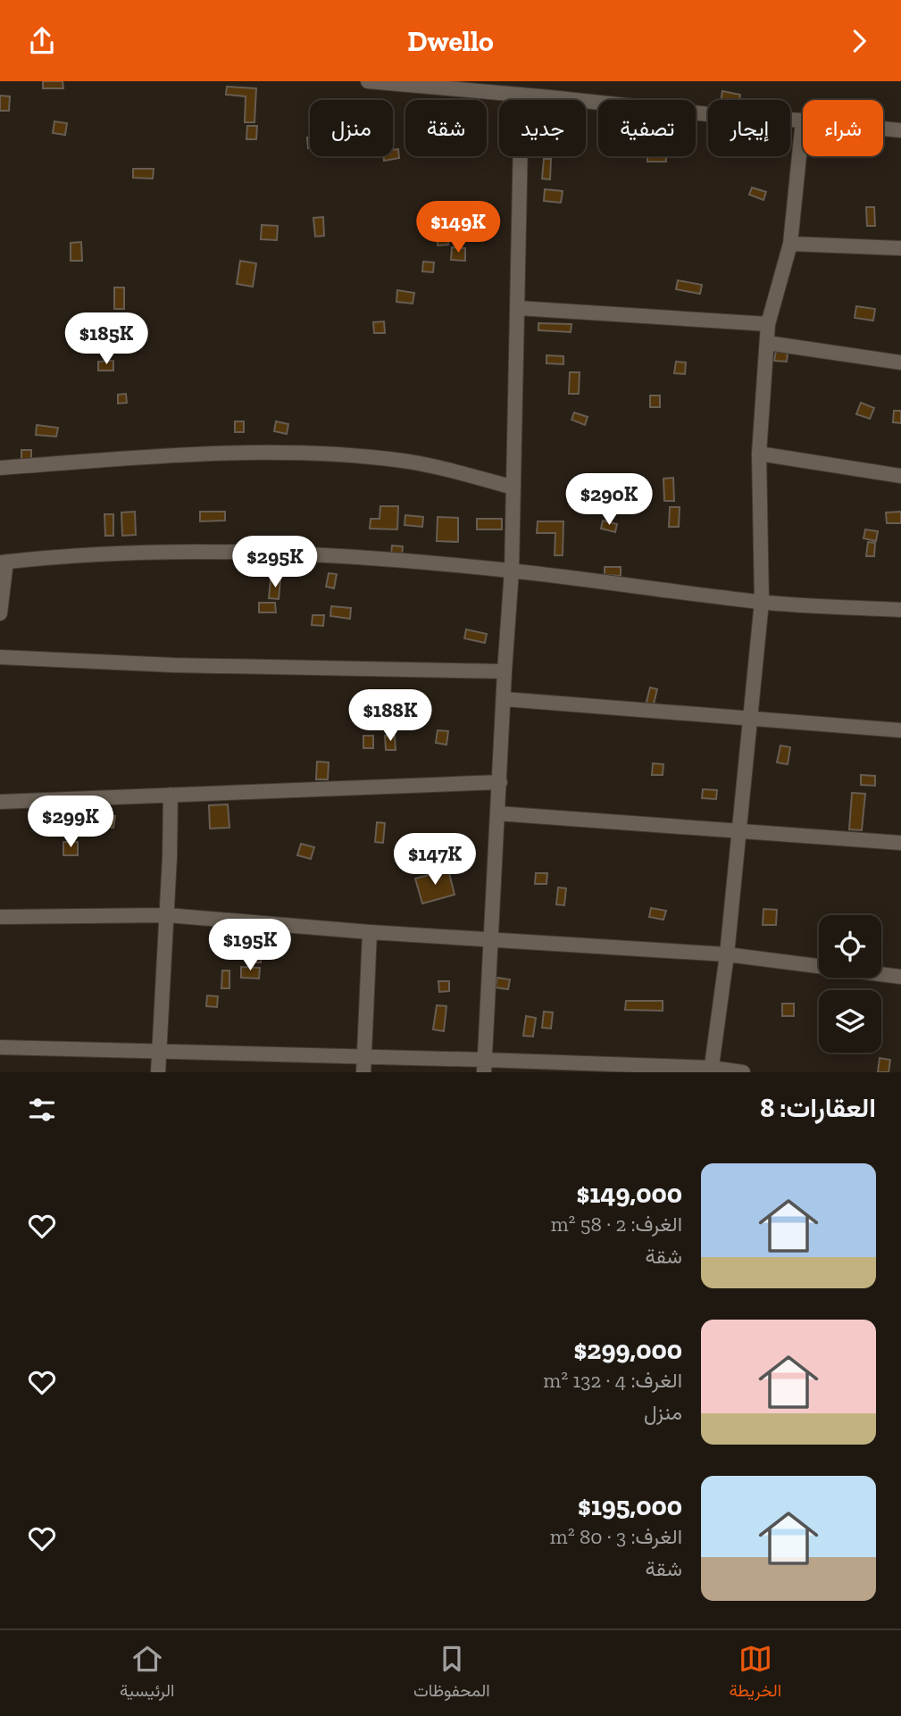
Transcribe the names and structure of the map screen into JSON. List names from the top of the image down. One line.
{"page":{"header":"Dwello","chip":["شراء","إيجار","تصفية","جديد","شقة","منزل"],"price":["$149K","$185K","$290K","$295K","$188K","$299K","$147K","$195K"],"heading":"العقارات: 8","list":[{"name":"$149,000","note":"الغرف: 2 · 58 m² · شقة"},{"name":"$299,000","note":"الغرف: 4 · 132 m² · منزل"},{"name":"$195,000","note":"الغرف: 3 · 80 m² · شقة"}],"tabs":["الخريطة","المحفوظات","الرئيسية"]}}
